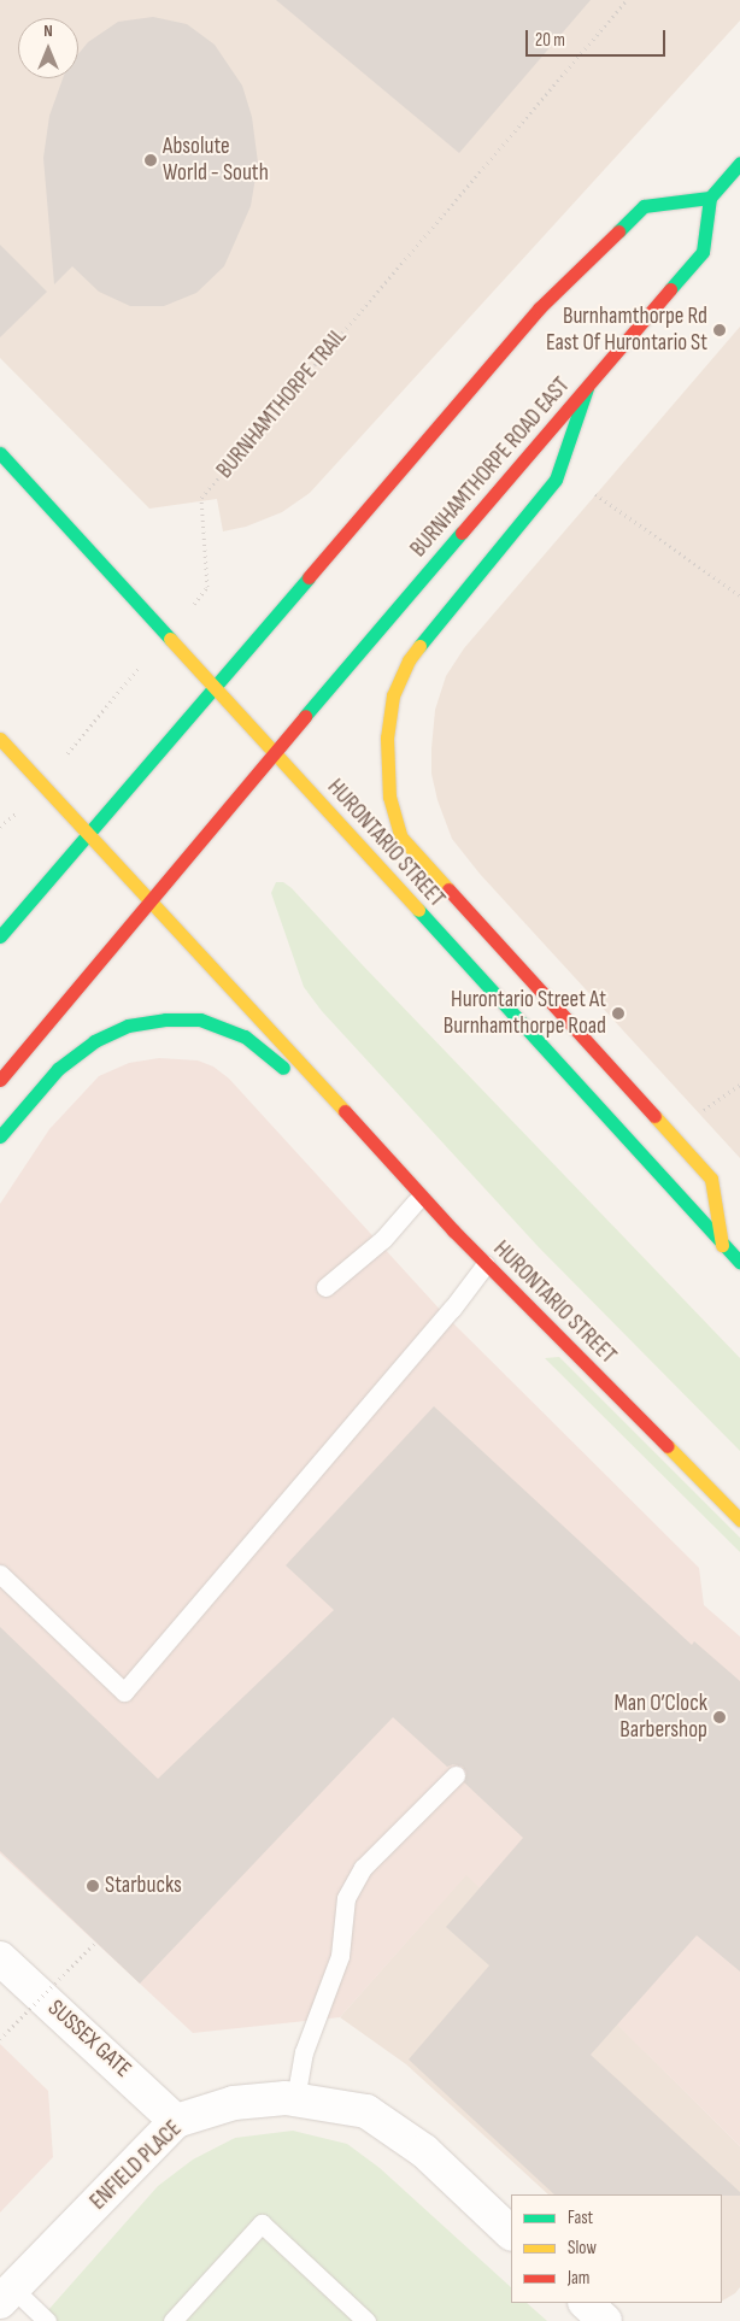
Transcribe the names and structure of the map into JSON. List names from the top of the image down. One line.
{"streets":{"main road":["BURNHAMTHORPE ROAD EAST","HURONTARIO STREET"],"street":["SUSSEX GATE","ENFIELD PLACE"],"path":["BURNHAMTHORPE TRAIL"]},"crossings":[["BURNHAMTHORPE TRAIL","HURONTARIO STREET"],["BURNHAMTHORPE ROAD EAST","HURONTARIO STREET"],["SUSSEX GATE","ENFIELD PLACE"]],"places":["Absolute World - South","Burnhamthorpe Rd East Of Hurontario St","Hurontario Street At Burnhamthorpe Road","Man O’Clock Barbershop","Starbucks"],"legend":["Fast","Slow","Jam"],"scale_bar":"20 m","north":"top"}
